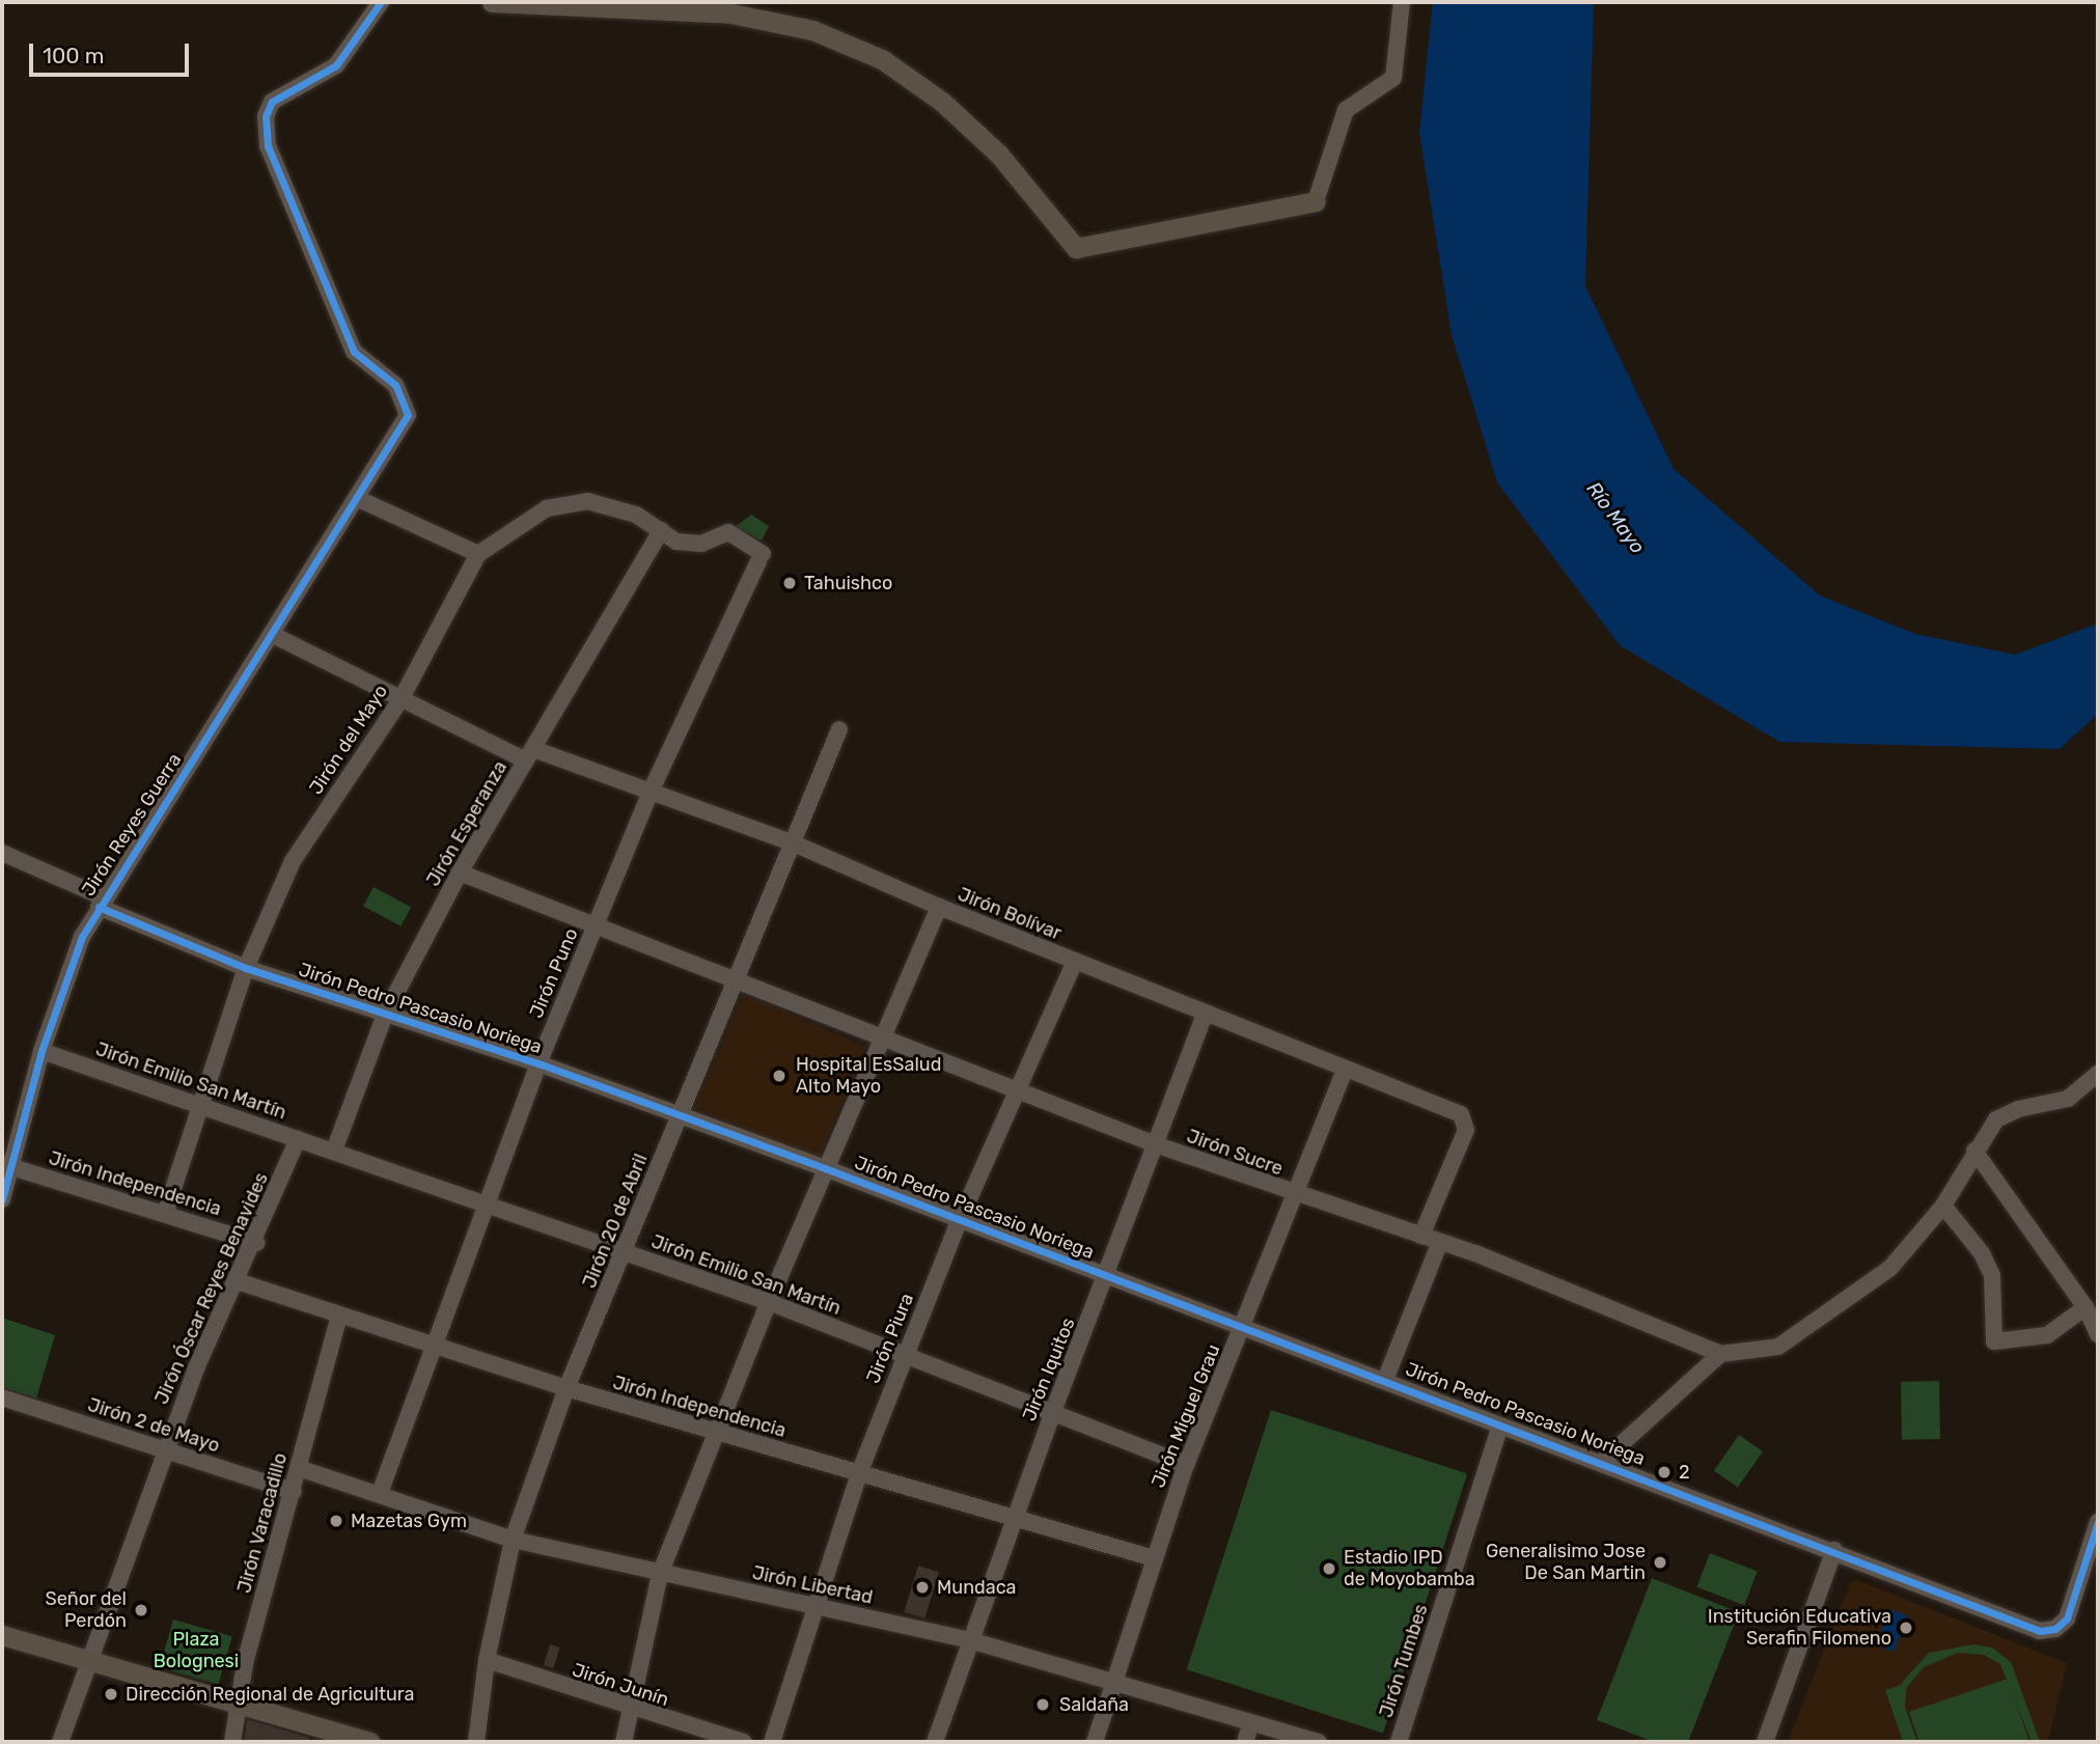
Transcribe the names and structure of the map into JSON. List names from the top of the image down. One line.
{"streets":{"street":["Jirón del Mayo","Jirón Esperanza","Jirón Reyes Guerra","Jirón Bolívar","Jirón Puno","Jirón Pedro Pascasio Noriega","Jirón Emilio San Martín","Jirón Sucre","Jirón Independencia","Jirón 20 de Abril","Jirón Óscar Reyes Benavides","Jirón Piura","Jirón Iquitos","Jirón Miguel Grau","Jirón 2 de Mayo","Jirón Varacadillo","Jirón Libertad","Jirón Tumbes","Jirón Junín"]},"crossings":[["Jirón del Mayo","Jirón Esperanza"],["Jirón del Mayo","Jirón Bolívar"],["Jirón del Mayo","Jirón Puno"],["Jirón del Mayo","Jirón Pedro Pascasio Noriega"],["Jirón del Mayo","Jirón Emilio San Martín"],["Jirón del Mayo","Jirón Independencia"],["Jirón Esperanza","Jirón Bolívar"],["Jirón Esperanza","Jirón Pedro Pascasio Noriega"],["Jirón Esperanza","Jirón Emilio San Martín"],["Jirón Reyes Guerra","Jirón Bolívar"],["Jirón Reyes Guerra","Jirón Pedro Pascasio Noriega"],["Jirón Reyes Guerra","Jirón Emilio San Martín"],["Jirón Reyes Guerra","Jirón Independencia"],["Jirón Bolívar","Jirón Puno"],["Jirón Bolívar","Jirón Sucre"],["Jirón Bolívar","Jirón 20 de Abril"],["Jirón Bolívar","Jirón Piura"],["Jirón Bolívar","Jirón Iquitos"],["Jirón Bolívar","Jirón Miguel Grau"],["Jirón Puno","Jirón Pedro Pascasio Noriega"],["Jirón Puno","Jirón Emilio San Martín"],["Jirón Puno","Jirón Independencia"],["Jirón Puno","Jirón Libertad"],["Jirón Pedro Pascasio Noriega","Jirón 20 de Abril"],["Jirón Pedro Pascasio Noriega","Jirón Piura"],["Jirón Pedro Pascasio Noriega","Jirón Iquitos"],["Jirón Pedro Pascasio Noriega","Jirón Miguel Grau"],["Jirón Pedro Pascasio Noriega","Jirón Tumbes"],["Jirón Emilio San Martín","Jirón 20 de Abril"],["Jirón Emilio San Martín","Jirón Óscar Reyes Benavides"],["Jirón Emilio San Martín","Jirón Piura"],["Jirón Emilio San Martín","Jirón Iquitos"],["Jirón Emilio San Martín","Jirón Miguel Grau"],["Jirón Sucre","Jirón 20 de Abril"],["Jirón Sucre","Jirón Piura"],["Jirón Sucre","Jirón Iquitos"],["Jirón Sucre","Jirón Miguel Grau"],["Jirón Independencia","Jirón 20 de Abril"],["Jirón Independencia","Jirón Óscar Reyes Benavides"],["Jirón Independencia","Jirón Piura"],["Jirón Independencia","Jirón Iquitos"],["Jirón Independencia","Jirón Miguel Grau"],["Jirón Independencia","Jirón Varacadillo"],["Jirón 20 de Abril","Jirón Libertad"],["Jirón 20 de Abril","Jirón Junín"],["Jirón Óscar Reyes Benavides","Jirón 2 de Mayo"],["Jirón Piura","Jirón Libertad"],["Jirón Iquitos","Jirón Libertad"],["Jirón Miguel Grau","Jirón Libertad"],["Jirón 2 de Mayo","Jirón Varacadillo"],["Jirón Varacadillo","Jirón Libertad"]],"water":["Río Mayo"],"parks":["Plaza Bolognesi"],"places":["Tahuishco","Hospital EsSalud Alto Mayo","2","Mazetas Gym","Generalisimo Jose De San Martin","Estadio IPD de Moyobamba","Mundaca","Señor del Perdón","Institución Educativa Serafin Filomeno","Dirección Regional de Agricultura","Saldaña"],"scale_bar":"100 m"}
